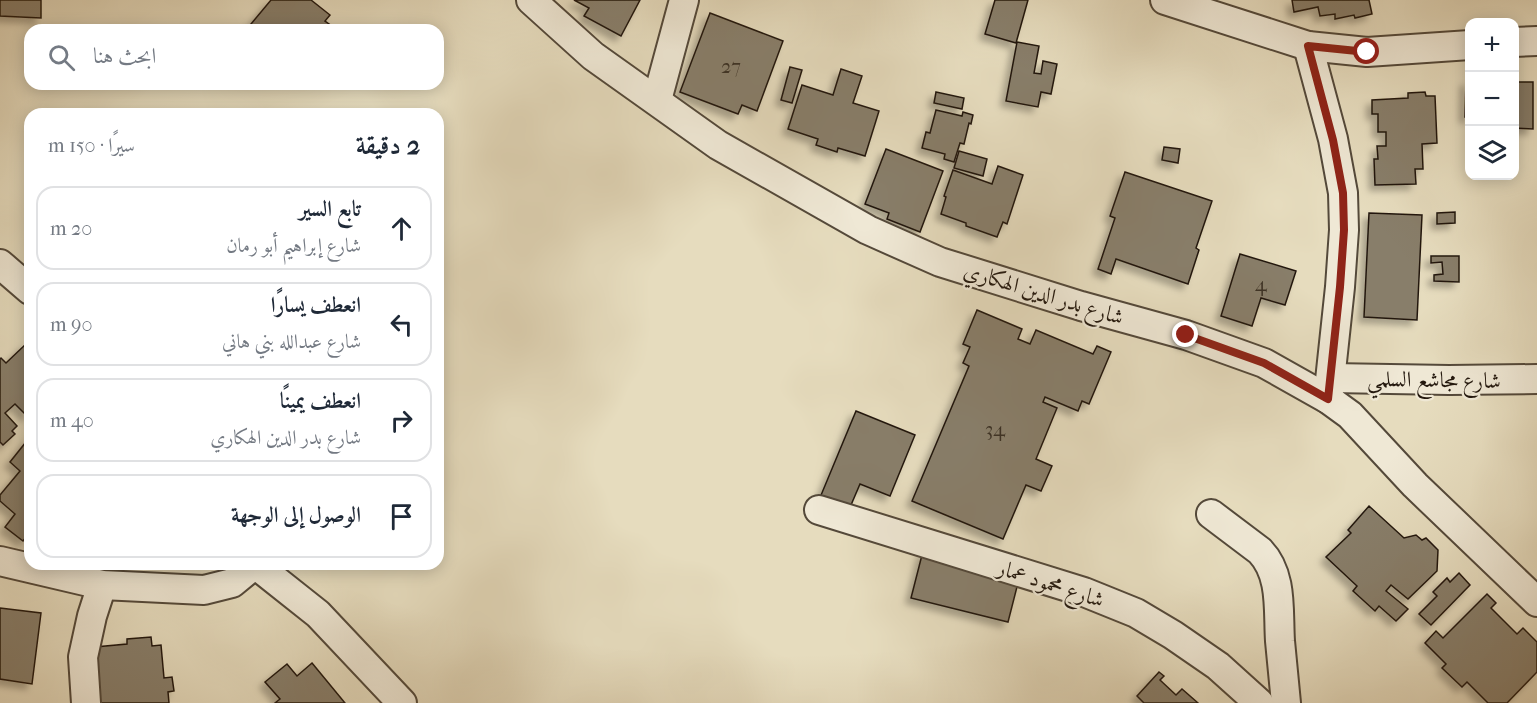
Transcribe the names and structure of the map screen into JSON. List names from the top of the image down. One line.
{"streets":{"street":["شارع بدر الدين الهكاري","شارع مجاشع السلمي","شارع محمود عمار"]},"crossings":[["شارع بدر الدين الهكاري","شارع مجاشع السلمي"]],"house_numbers":["27","4","34"],"page":{"map_buttons":["+","−"],"search":"ابحث هنا","heading":["2 دقيقة","سيرًا · 150 m"],"list":[["تابع السير","شارع إبراهيم أبو رمان","20 m"],["انعطف يسارًا","شارع عبدالله بني هاني","90 m"],["انعطف يمينًا","شارع بدر الدين الهكاري","40 m"],"الوصول إلى الوجهة"]}}
